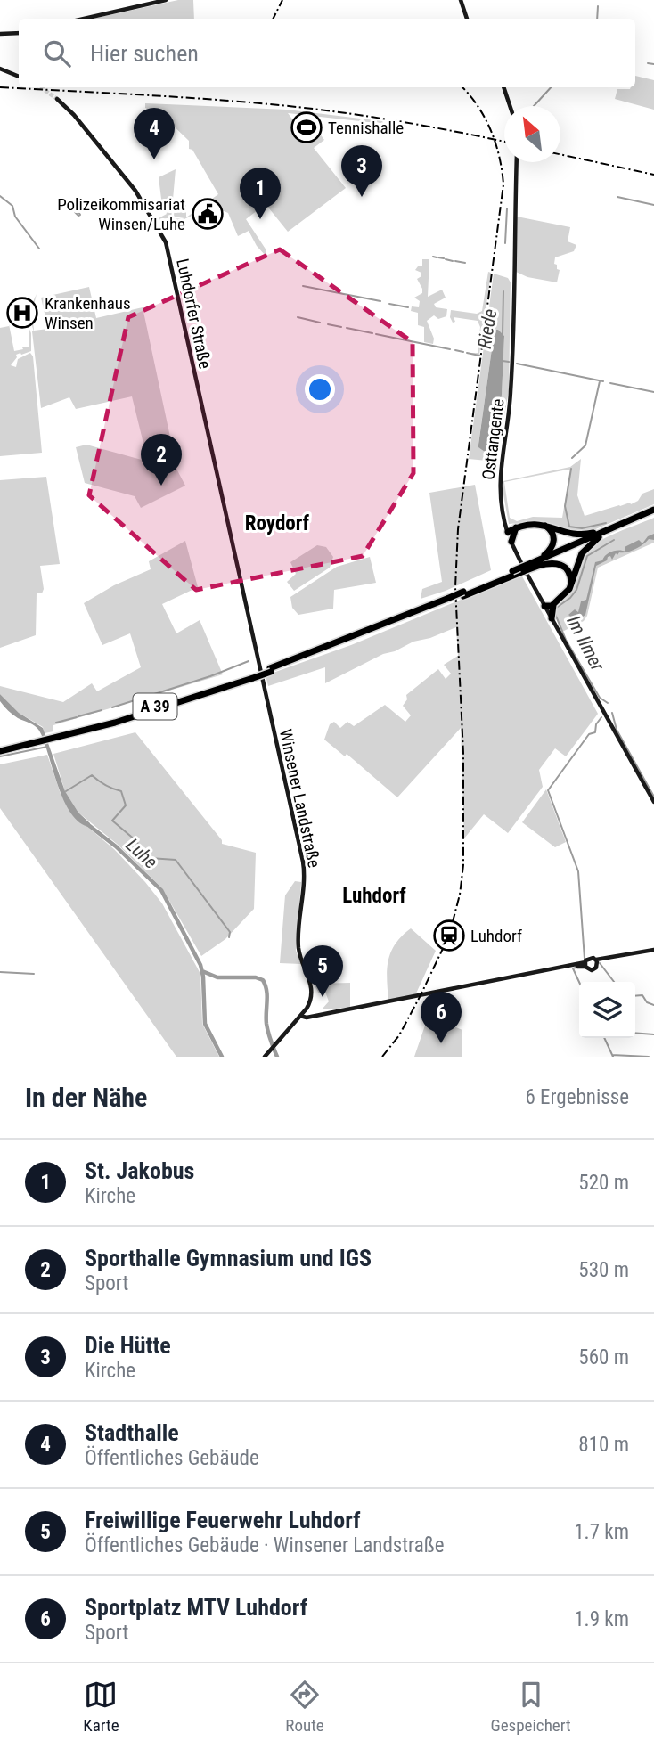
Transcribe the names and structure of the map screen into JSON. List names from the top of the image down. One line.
{"streets":{"highway":["A 39"],"main road":["Luhdorfer Straße","Osttangente","Winsener Landstraße"]},"crossings":[["Luhdorfer Straße","Winsener Landstraße"]],"districts":["Roydorf","Luhdorf"],"water":["Riede","Im Ilmer","Luhe"],"places":{"sports":["Tennishalle"],"public building":["Polizeikommisariat Winsen/Luhe"],"hospital":["Krankenhaus Winsen"],"station":["Luhdorf"]},"north":"top left","page":{"search":"Hier suchen","pins":["4","3","1","2","5","6"],"heading":["In der Nähe","6 Ergebnisse"],"list":[{"mark":"1","name":"St. Jakobus","note":"Kirche","value":"520 m"},{"mark":"2","name":"Sporthalle Gymnasium und IGS","note":"Sport","value":"530 m"},{"mark":"3","name":"Die Hütte","note":"Kirche","value":"560 m"},{"mark":"4","name":"Stadthalle","note":"Öffentliches Gebäude","value":"810 m"},{"mark":"5","name":"Freiwillige Feuerwehr Luhdorf","note":"Öffentliches Gebäude · Winsener Landstraße","value":"1.7 km"},{"mark":"6","name":"Sportplatz MTV Luhdorf","note":"Sport","value":"1.9 km"}],"nav":["Karte","Route","Gespeichert"]}}
